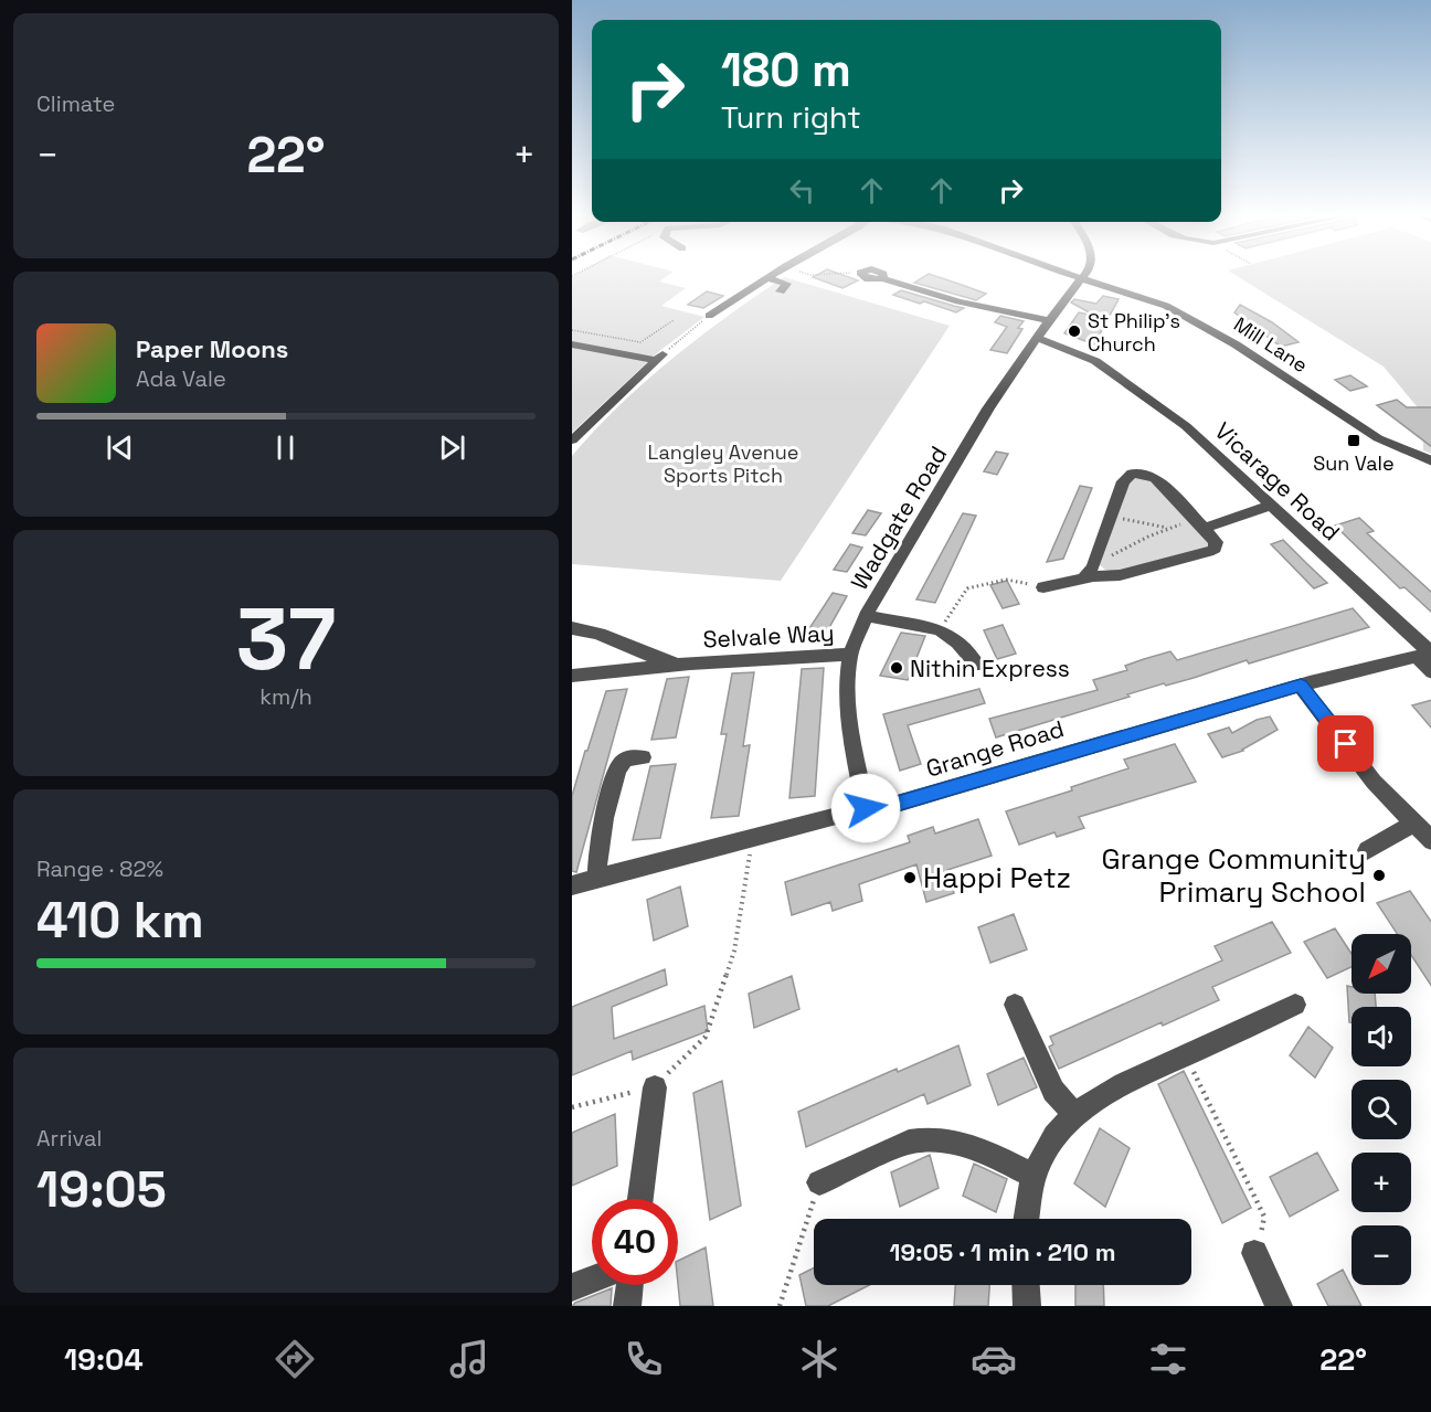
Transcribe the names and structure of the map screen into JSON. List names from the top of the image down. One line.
{"streets":{"street":["Mill Lane","Vicarage Road","Wadgate Road","Selvale Way","Grange Road"]},"crossings":[["Mill Lane","Wadgate Road"],["Vicarage Road","Wadgate Road"],["Vicarage Road","Grange Road"],["Wadgate Road","Selvale Way"],["Wadgate Road","Grange Road"]],"parks":["Langley Avenue Sports Pitch"],"places":{"other":["St Philip's Church","Nithin Express","Grange Community Primary School","Happi Petz"],"transit":["Sun Vale"]},"north":"bottom left","page":{"tile":["Climate",["37","km/h"],["Range · 82%","410 km"],["Arrival","19:05"]],"turn":["180 m","Turn right"],"heat":["−","22°","+"],"song":["Paper Moons","Ada Vale"],"map_buttons":["+","−"],"limit":"40","trip":"19:05 · 1 min · 210 m","tabs":["19:04","22°"]}}
